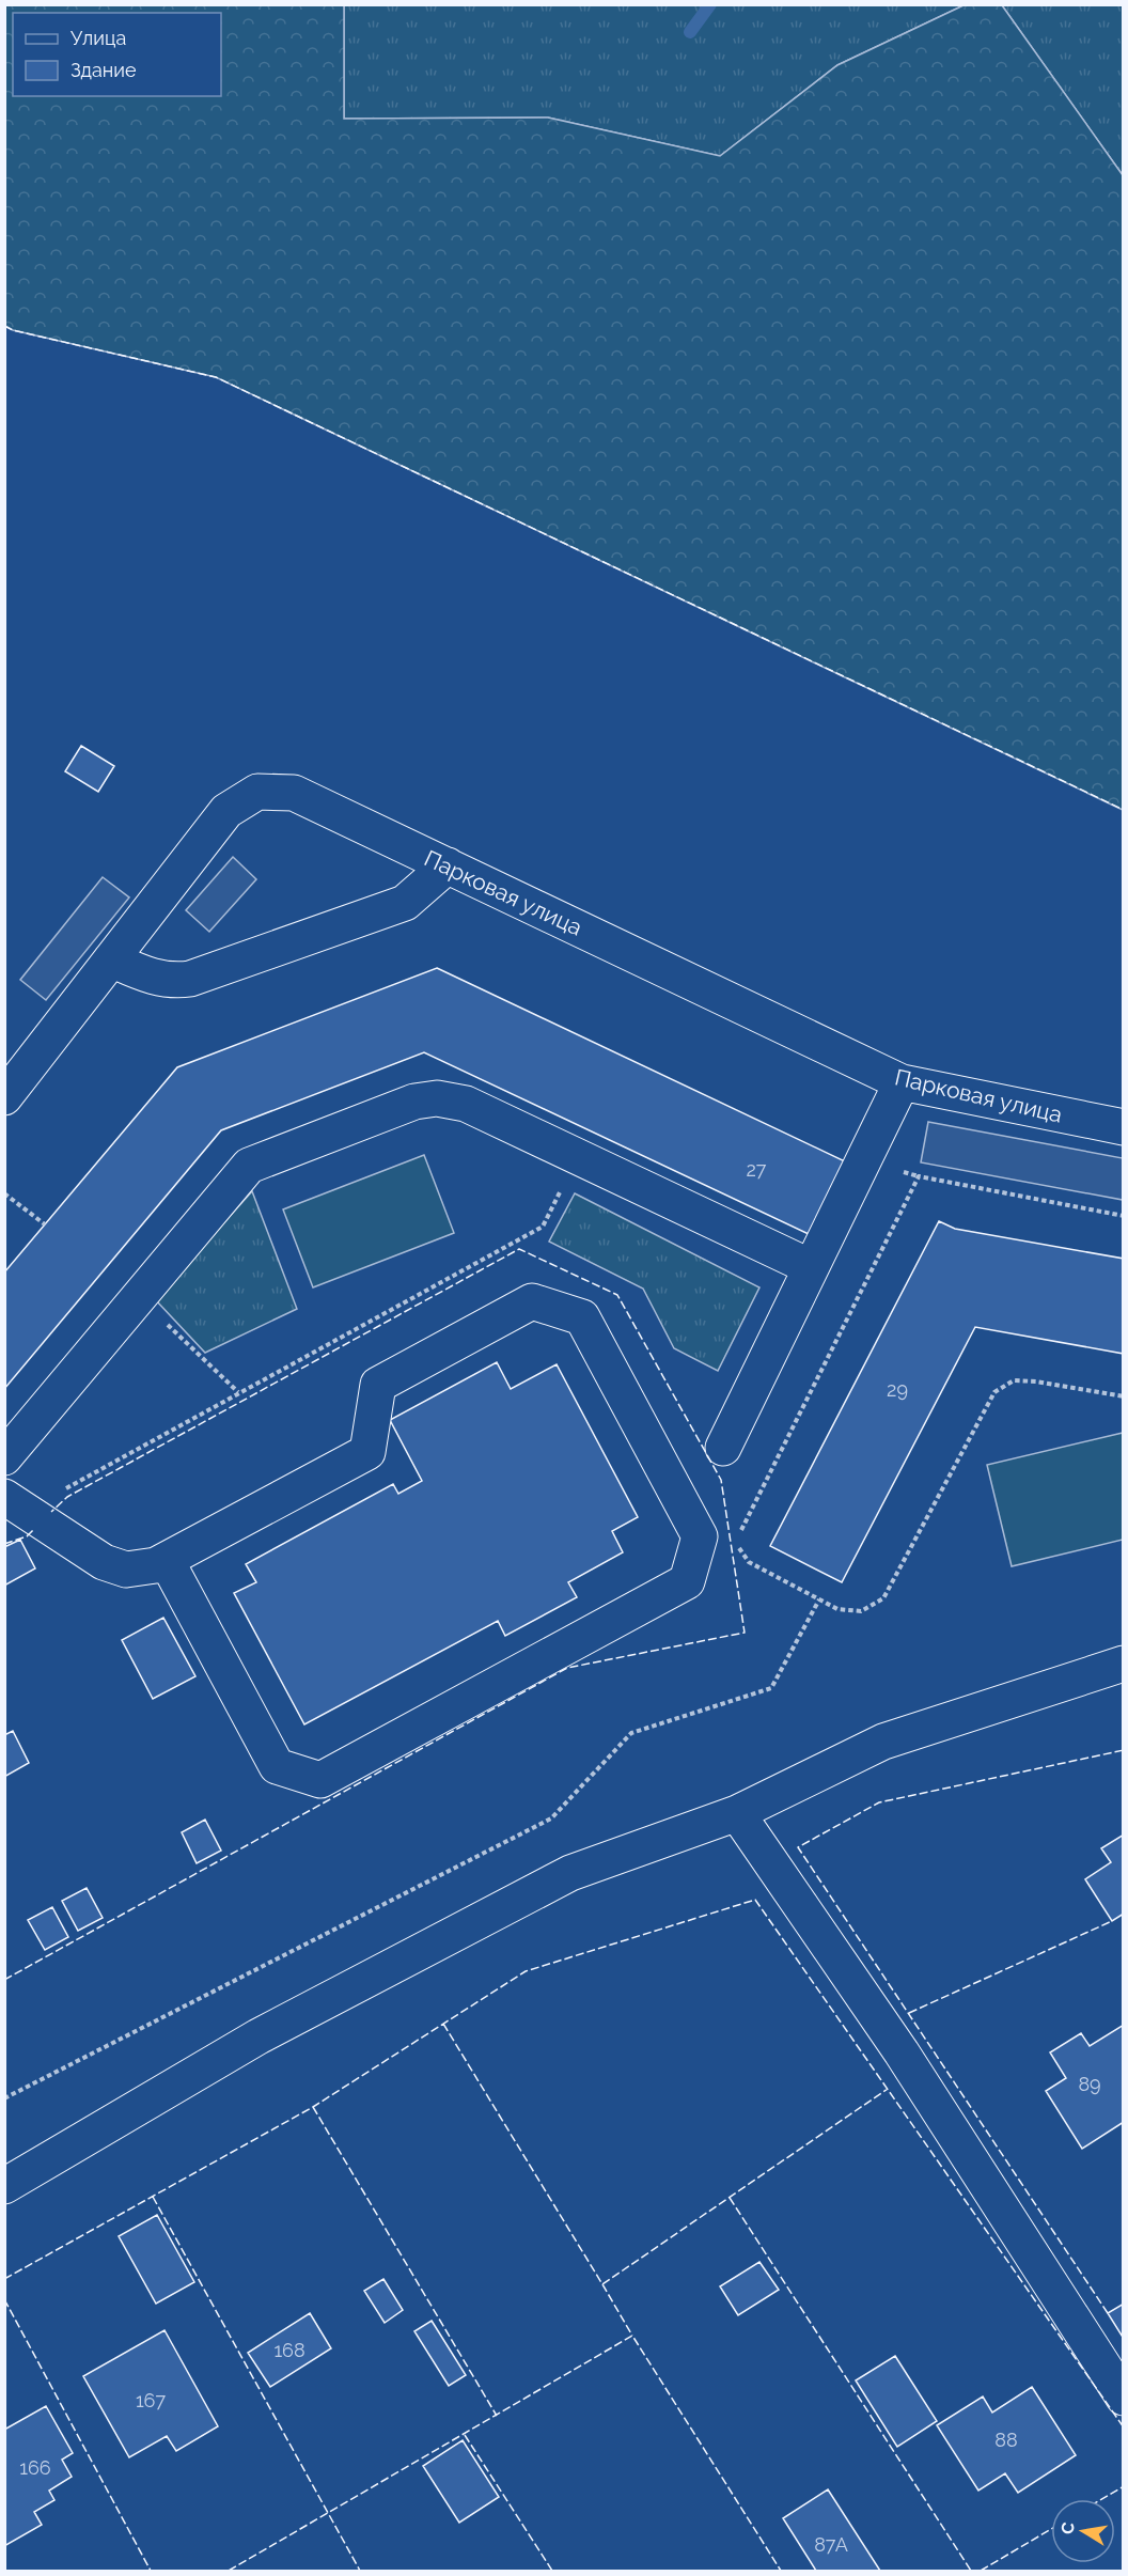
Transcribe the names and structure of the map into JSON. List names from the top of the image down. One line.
{"streets":{"street":["Парковая улица"]},"house_numbers":["27","29","89","168","167","88","166","87А"],"legend":["Улица","Здание"],"north":"left"}
